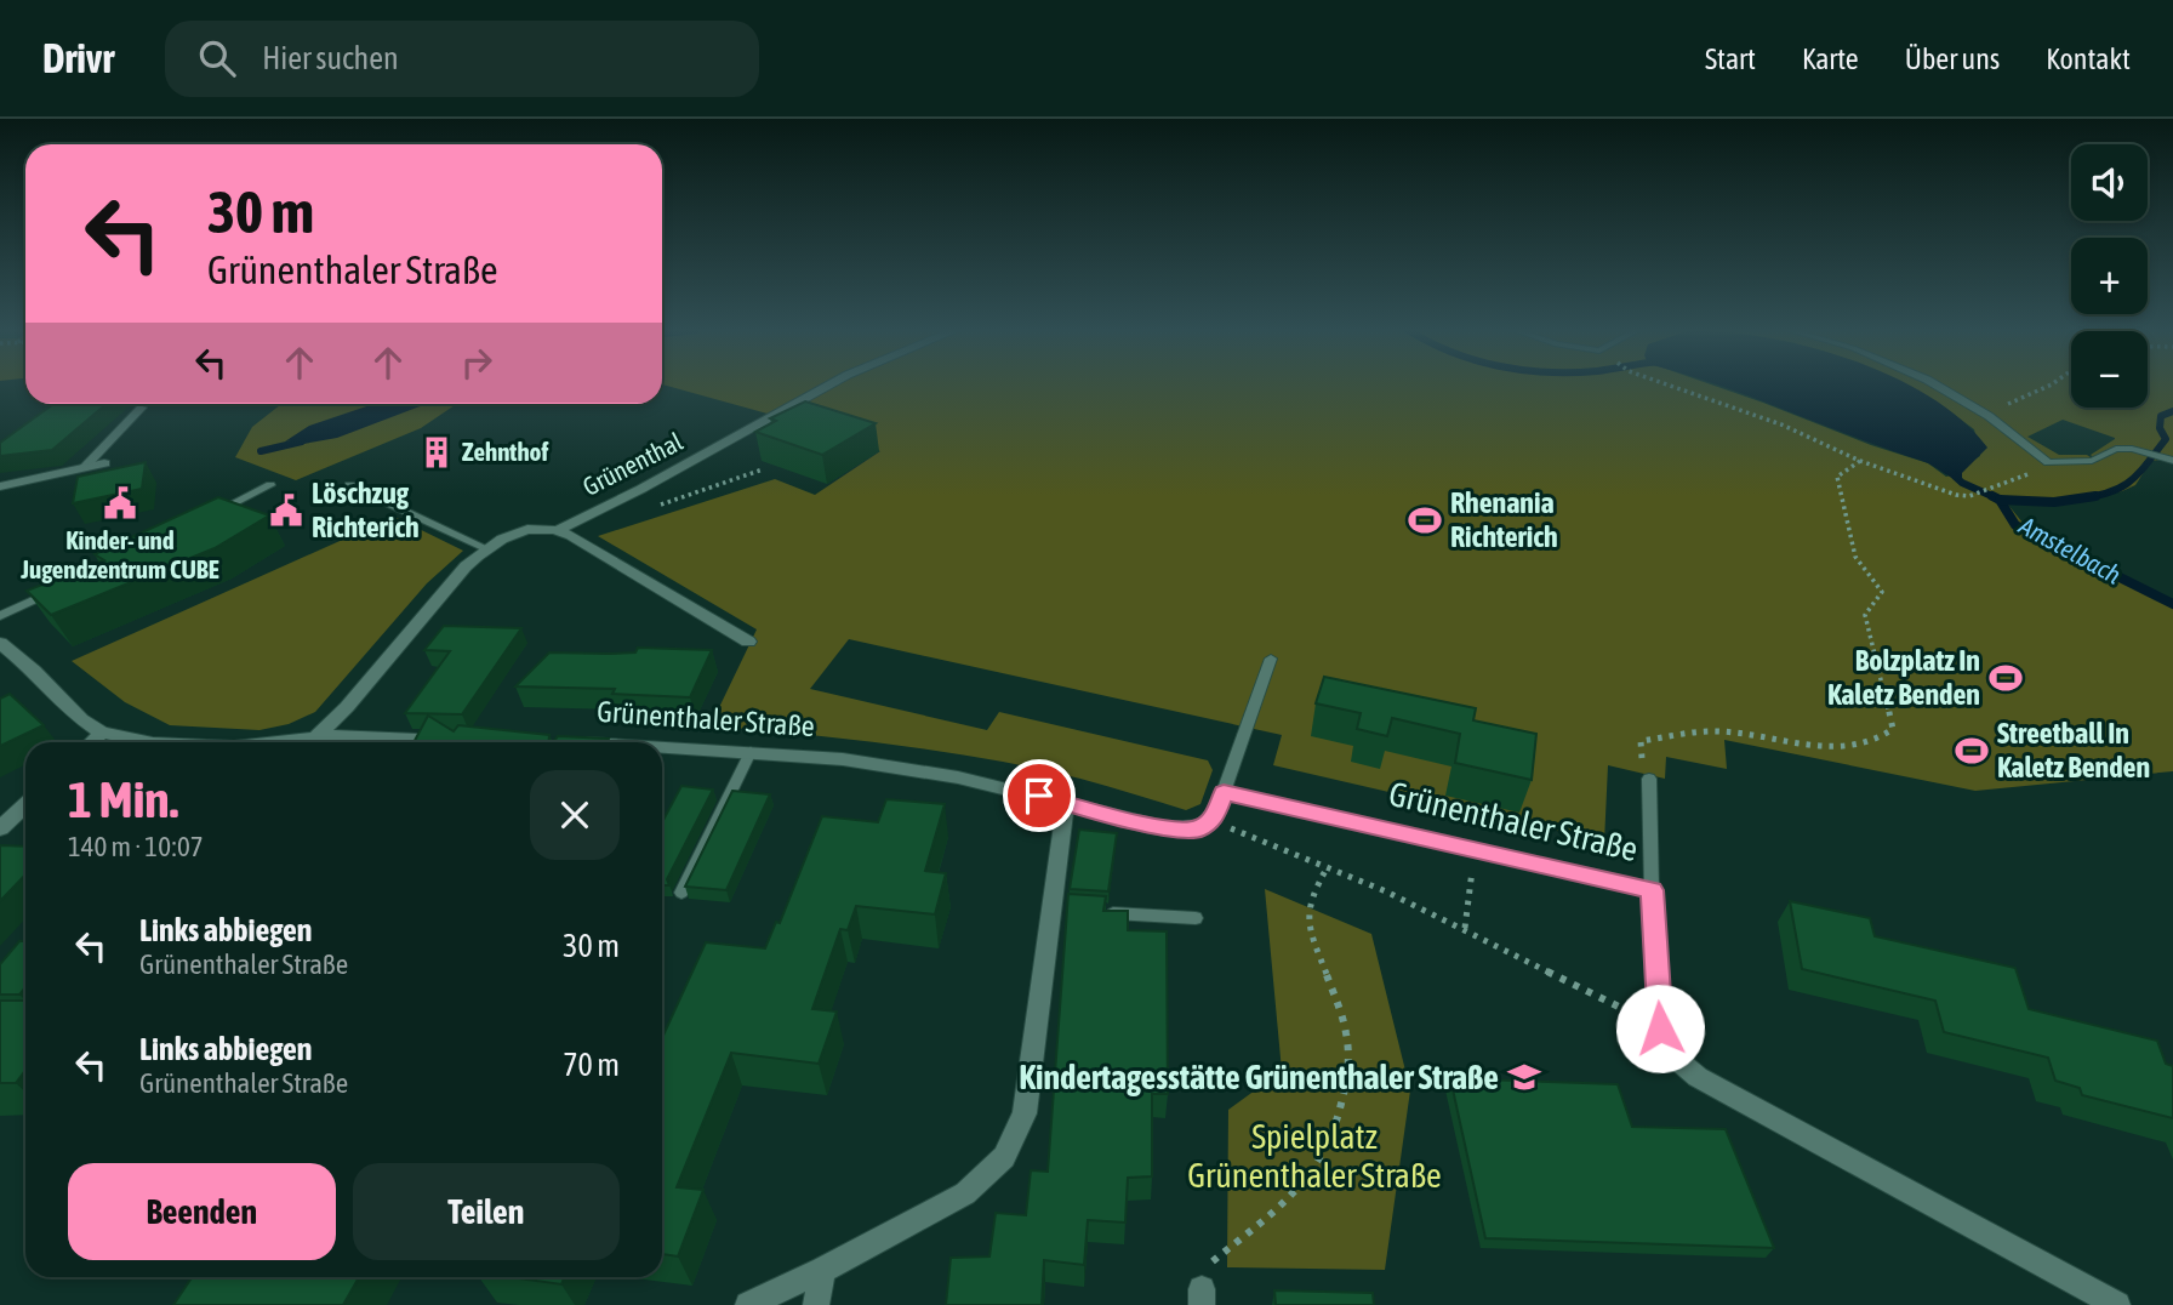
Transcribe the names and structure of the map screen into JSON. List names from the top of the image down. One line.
{"streets":{"street":["Grünenthal","Grünenthaler Straße"]},"water":["Amstelbach"],"parks":["Spielplatz Grünenthaler Straße"],"places":{"building":["Zehnthof"],"public building":["Kinder- und Jugendzentrum CUBE","Löschzug Richterich"],"sports":["Rhenania Richterich","Bolzplatz In Kaletz Benden","Streetball In Kaletz Benden"],"school or university":["Kindertagesstätte Grünenthaler Straße"]},"page":{"header":"Drivr","search":"Hier suchen","nav":["Start","Karte","Über uns","Kontakt"],"map_buttons":["+","−"],"turn":["30 m","Grünenthaler Straße"],"heading":["1 Min.","140 m · 10:07"],"list":[{"name":"Links abbiegen","note":"Grünenthaler Straße","value":"30 m"},{"name":"Links abbiegen","note":"Grünenthaler Straße","value":"70 m"}],"buttons":["Beenden","Teilen"]}}
